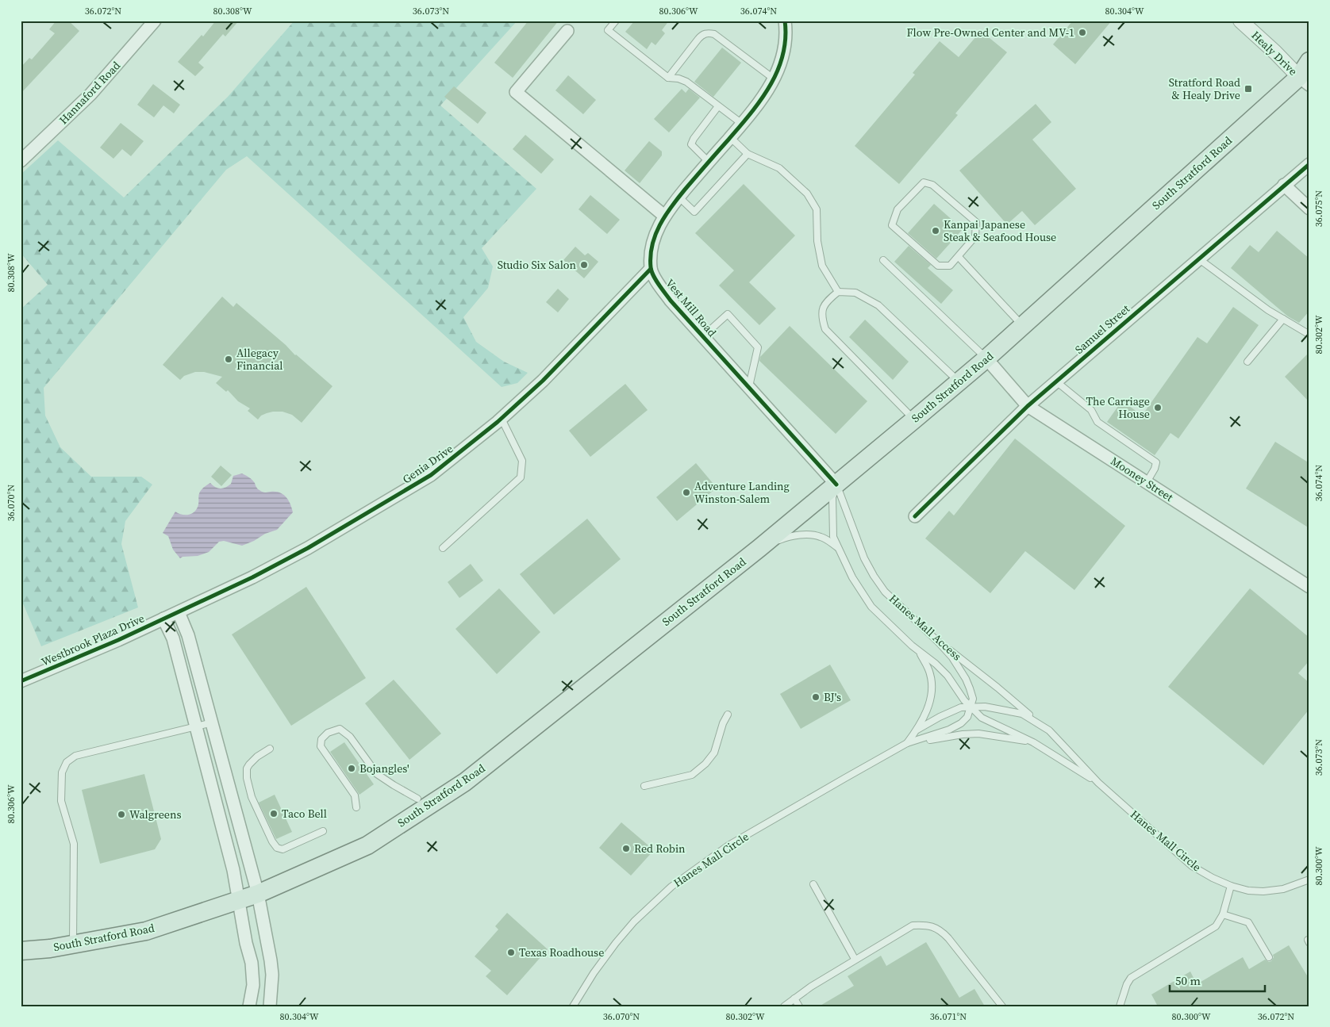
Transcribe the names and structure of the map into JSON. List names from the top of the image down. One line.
{"streets":{"main road":["South Stratford Road"],"street":["Healy Drive","Hannaford Road","Vest Mill Road","Samuel Street","Genia Drive","Mooney Street","Westbrook Plaza Drive"],"lane":["Hanes Mall Access","Hanes Mall Circle"]},"crossings":[["Healy Drive","South Stratford Road"],["South Stratford Road","Vest Mill Road"],["South Stratford Road","Mooney Street"],["South Stratford Road","Hanes Mall Access"],["Vest Mill Road","Genia Drive"],["Vest Mill Road","Hanes Mall Access"],["Samuel Street","Mooney Street"],["Genia Drive","Westbrook Plaza Drive"],["Hanes Mall Access","Hanes Mall Circle"]],"places":{"other":["Flow Pre-Owned Center and MV-1","Kanpai Japanese Steak & Seafood House","Studio Six Salon","Allegacy Financial","The Carriage House","Adventure Landing Winston-Salem","BJ's","Bojangles'","Taco Bell","Walgreens","Red Robin","Texas Roadhouse"],"transit":["Stratford Road & Healy Drive"]},"scale_bar":"50 m","coordinates":["36.072°N","80.308°W","36.073°N","80.306°W","36.074°N","80.304°W","36.075°N","80.302°W","36.070°N","80.300°W","36.071°N"]}
